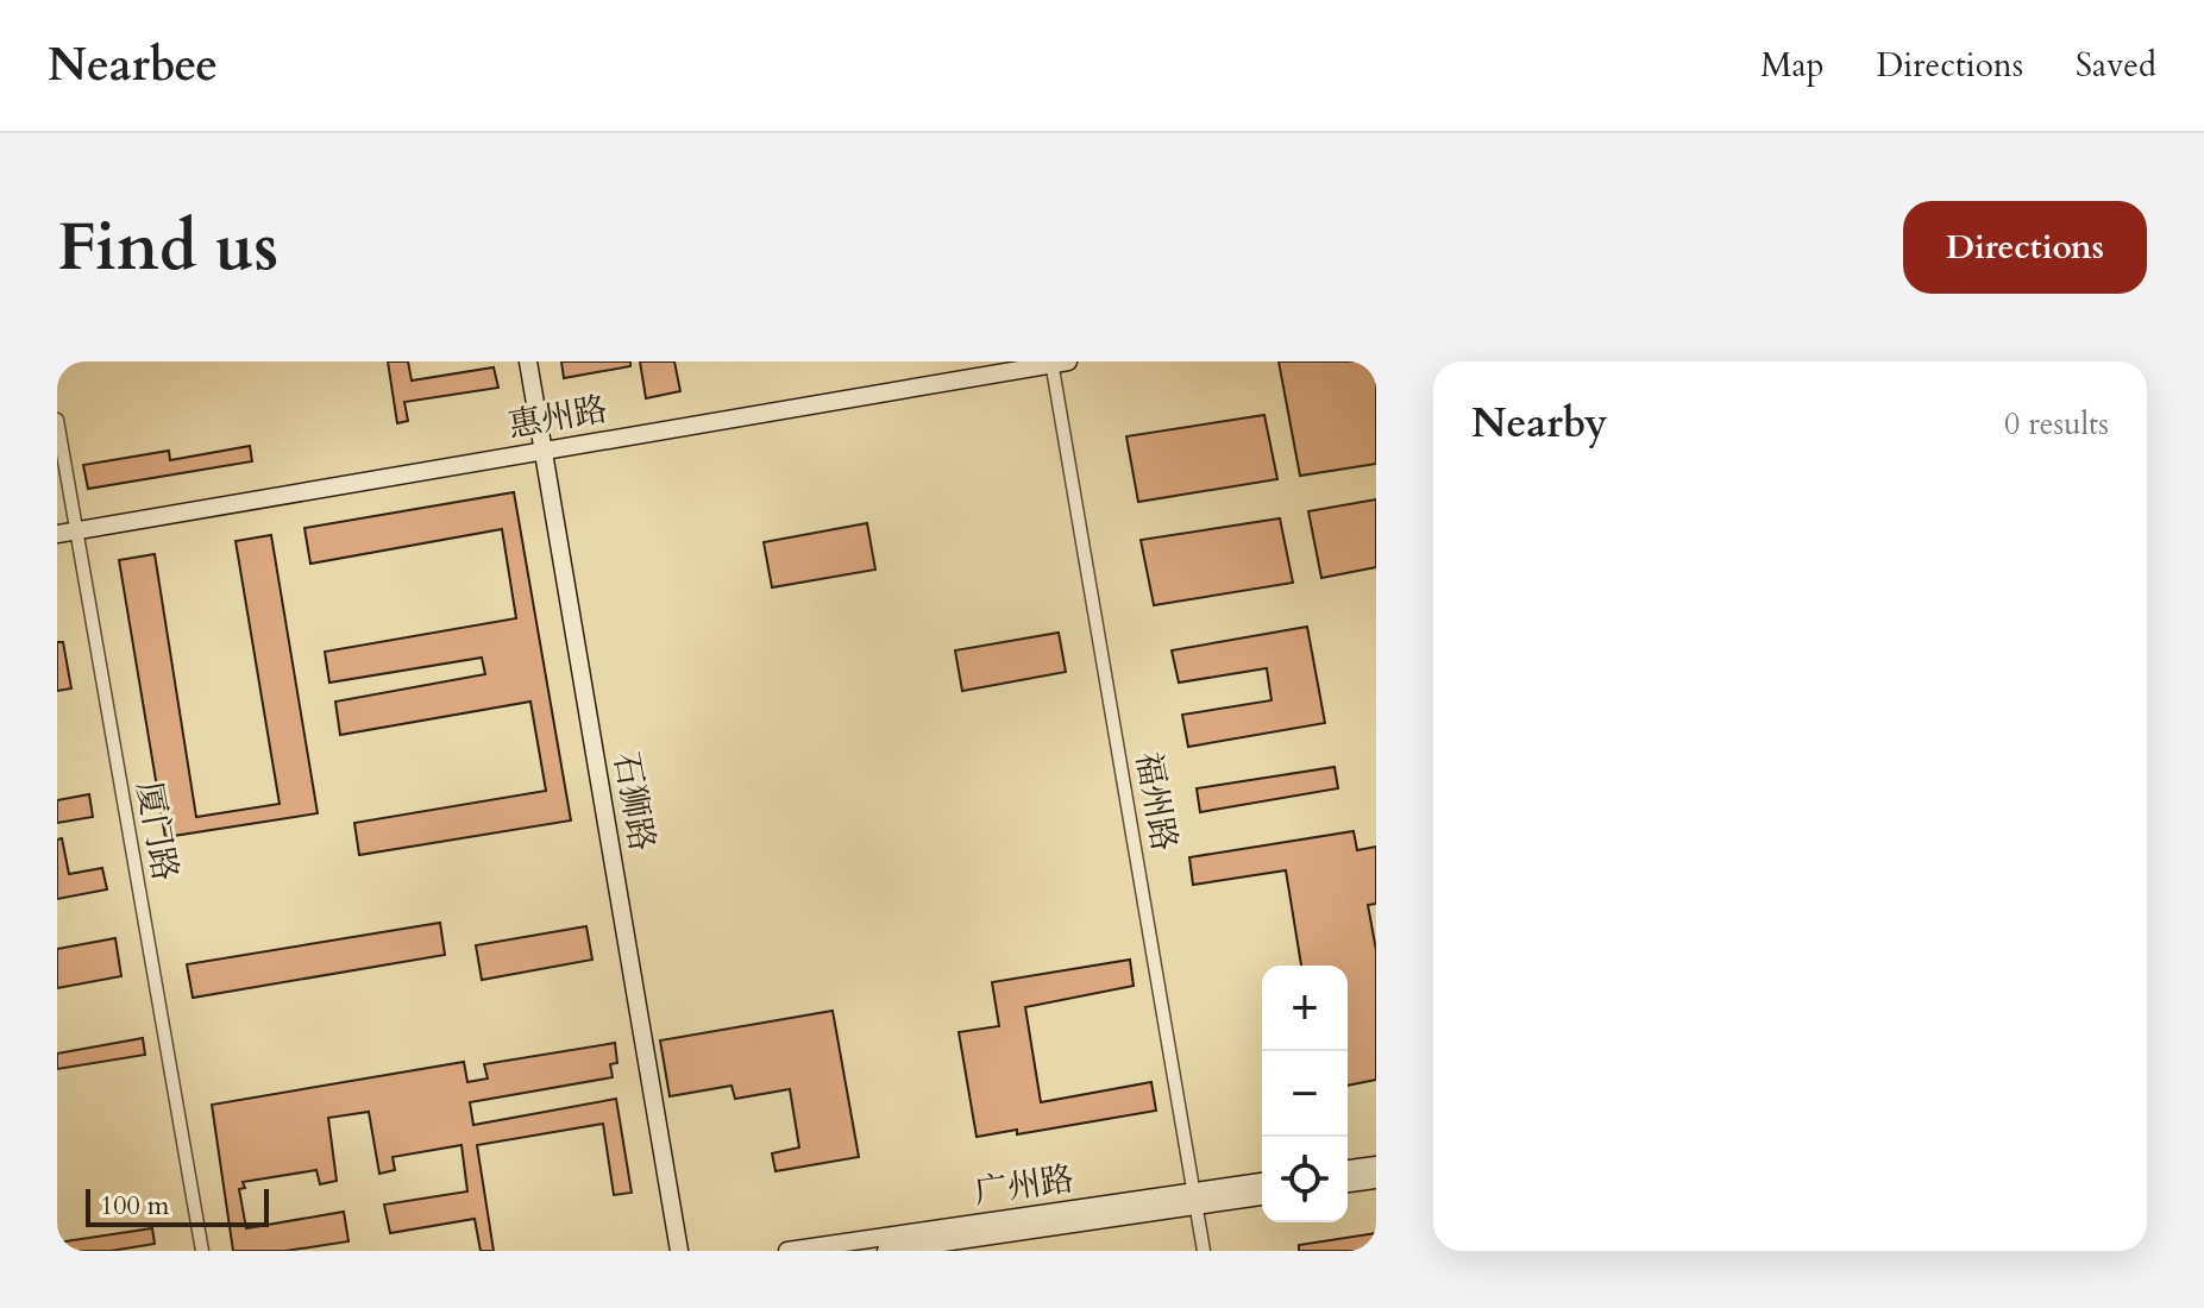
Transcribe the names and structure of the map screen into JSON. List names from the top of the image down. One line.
{"streets":{"street":["惠州路","石狮路","福州路","厦门路","广州路"]},"crossings":[["福州路","广州路"]],"scale_bar":"100 m","page":{"header":"Nearbee","nav":["Map","Directions","Saved"],"buttons":"Directions","title":"Find us","heading":["Nearby","0 results"],"map_buttons":["+","−"],"scale":"100 m"}}
